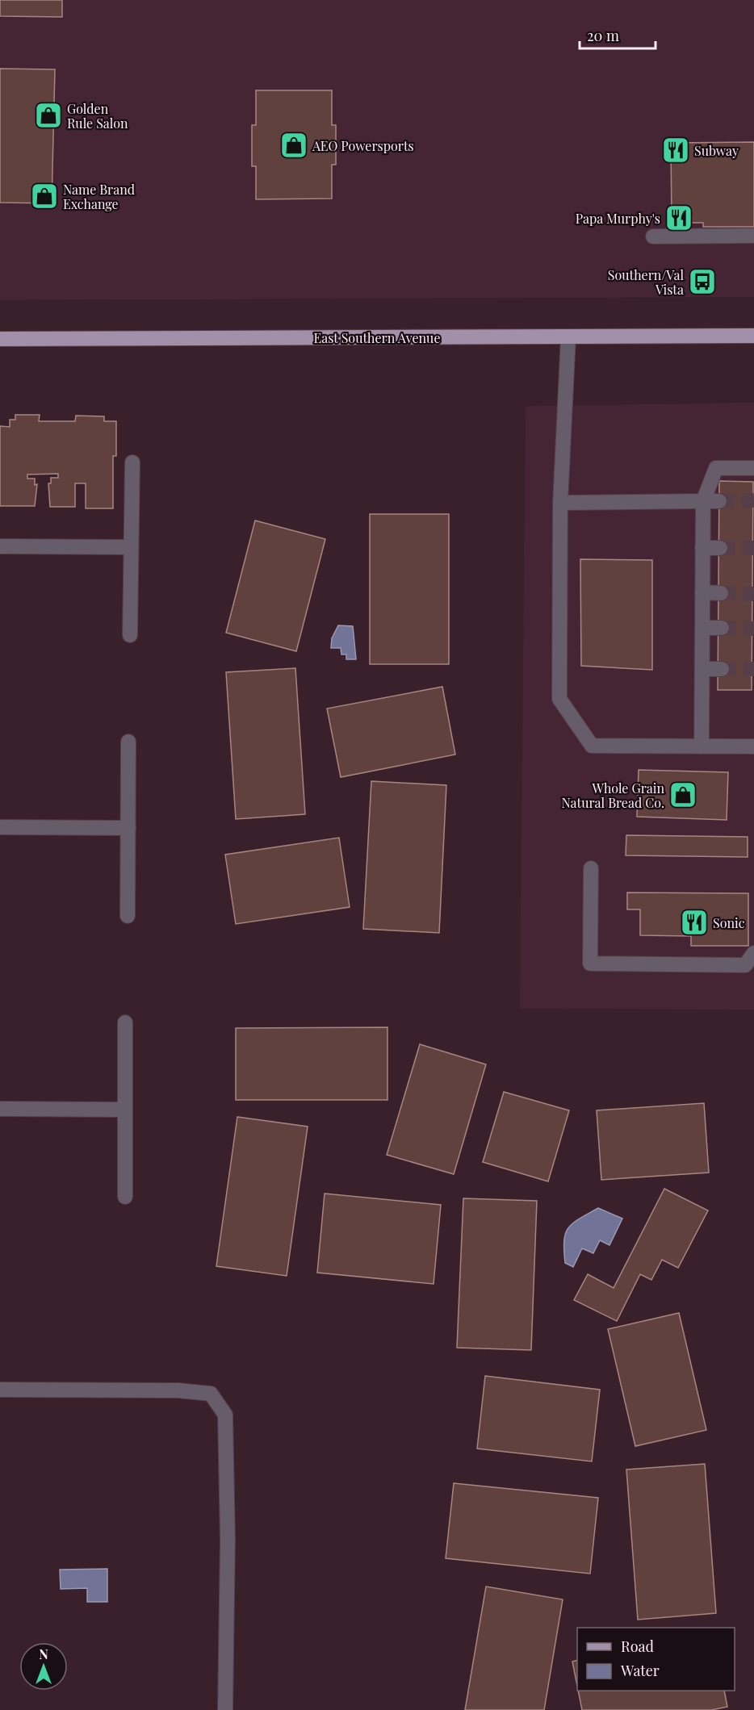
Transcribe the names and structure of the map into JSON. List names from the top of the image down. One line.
{"streets":{"main road":["East Southern Avenue"]},"places":{"shop":["Golden Rule Salon","AEO Powersports","Name Brand Exchange","Whole Grain Natural Bread Co."],"restaurant":["Subway","Papa Murphy's","Sonic"],"bus stop":["Southern/Val Vista"]},"legend":["Road","Water"],"scale_bar":"20 m","north":"top"}
